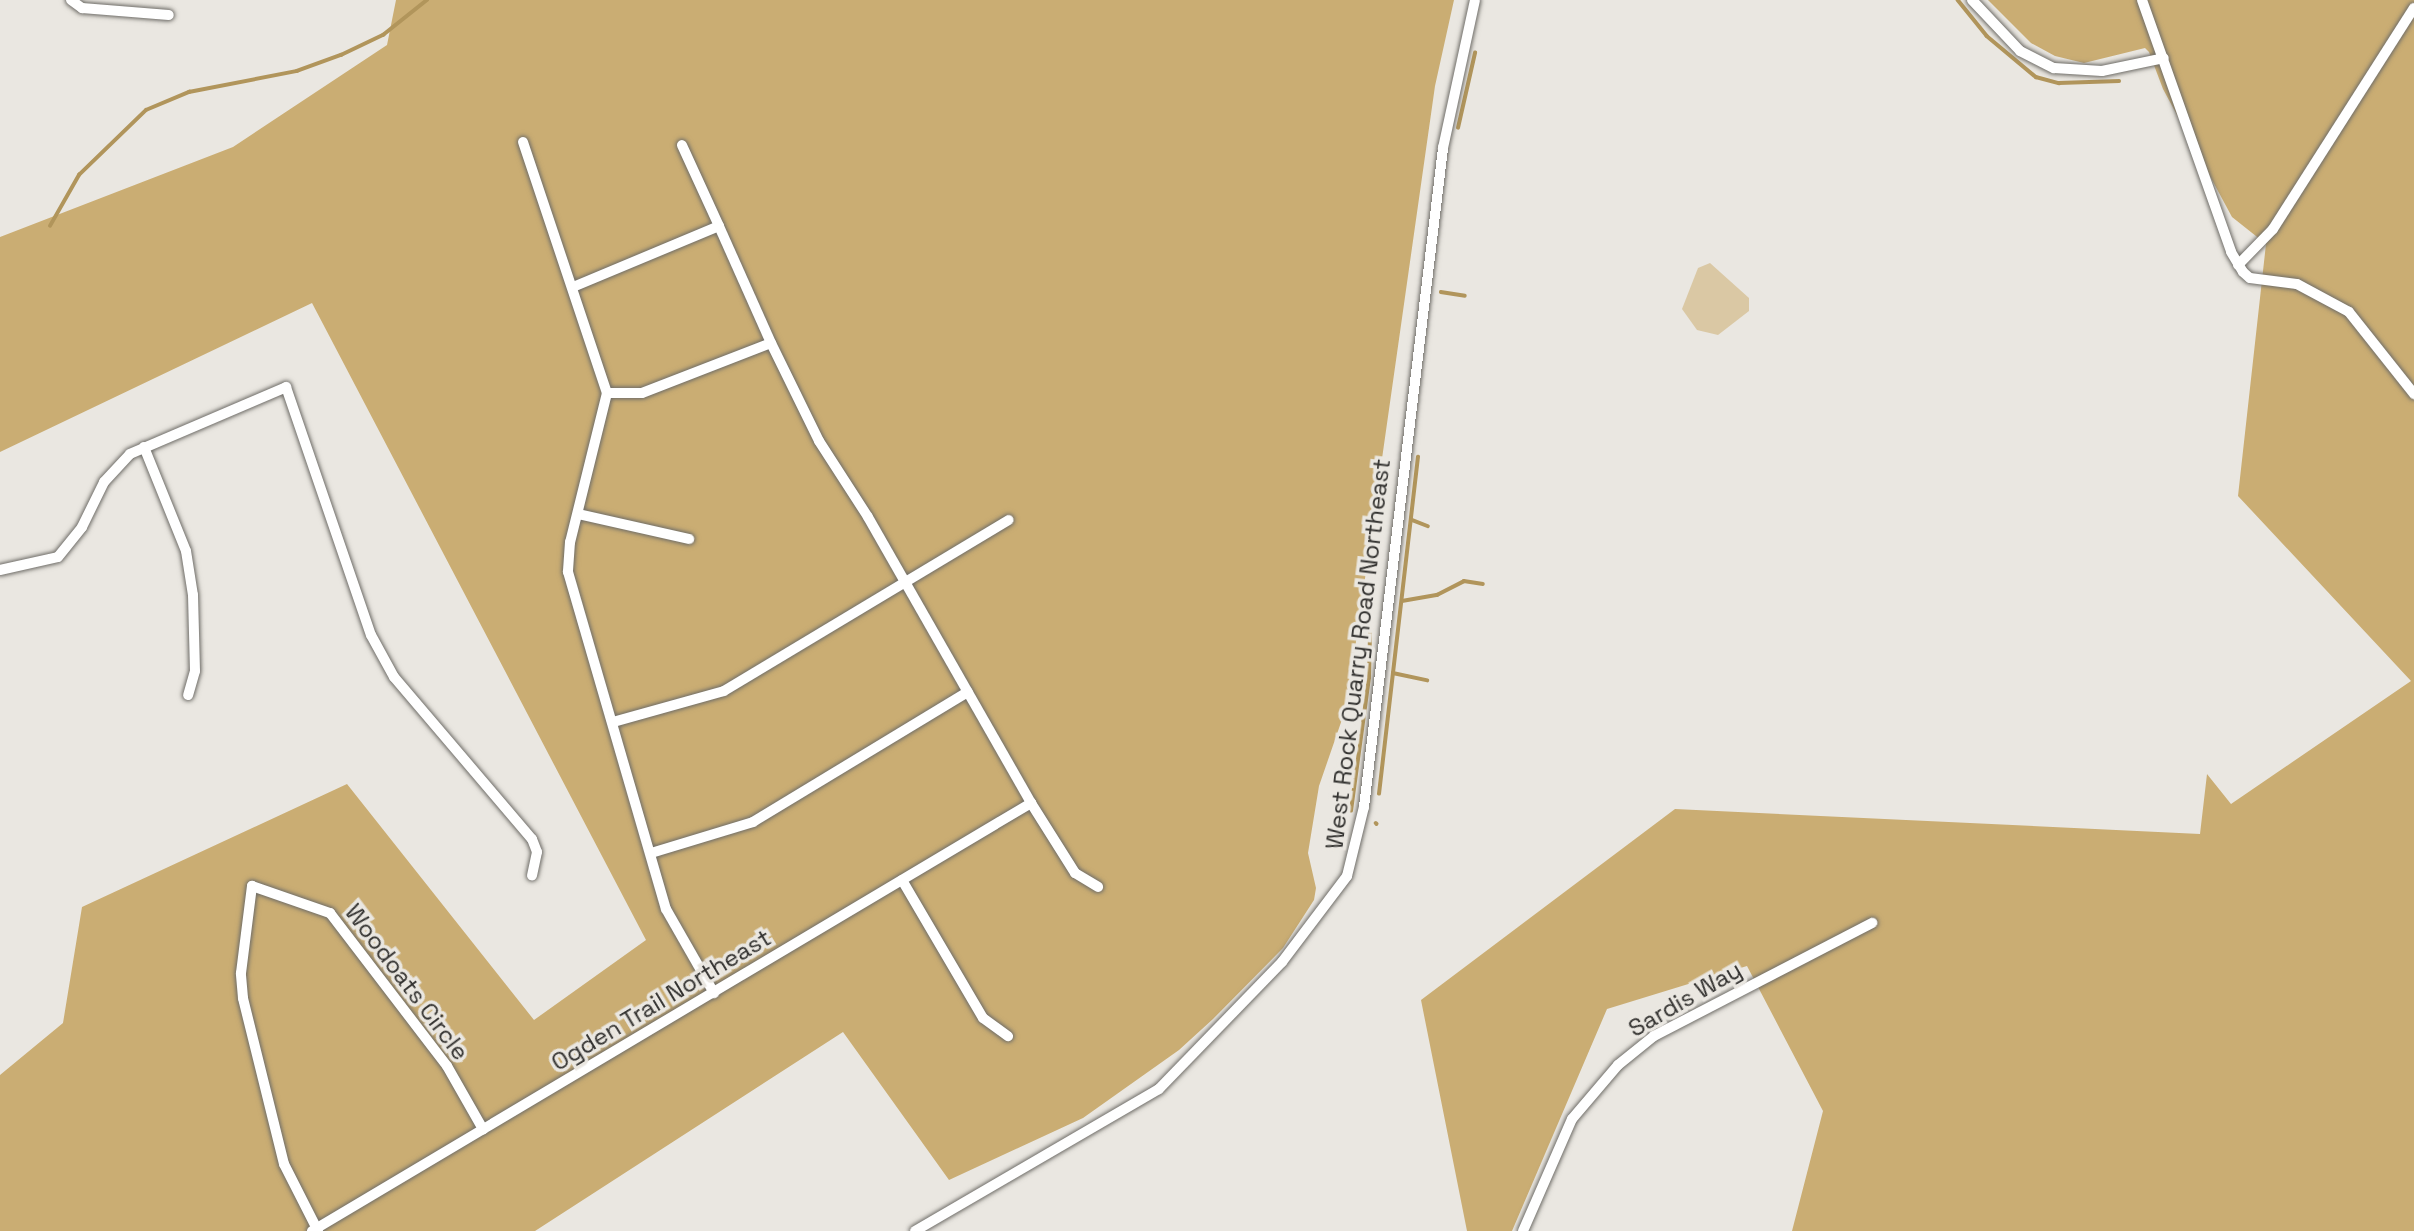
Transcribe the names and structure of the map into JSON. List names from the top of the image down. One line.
{"streets":{"street":["West Rock Quarry Road Northeast","Woodoats Circle","Sardis Way","Ogden Trail Northeast"]},"crossings":[["Woodoats Circle","Ogden Trail Northeast"]]}
